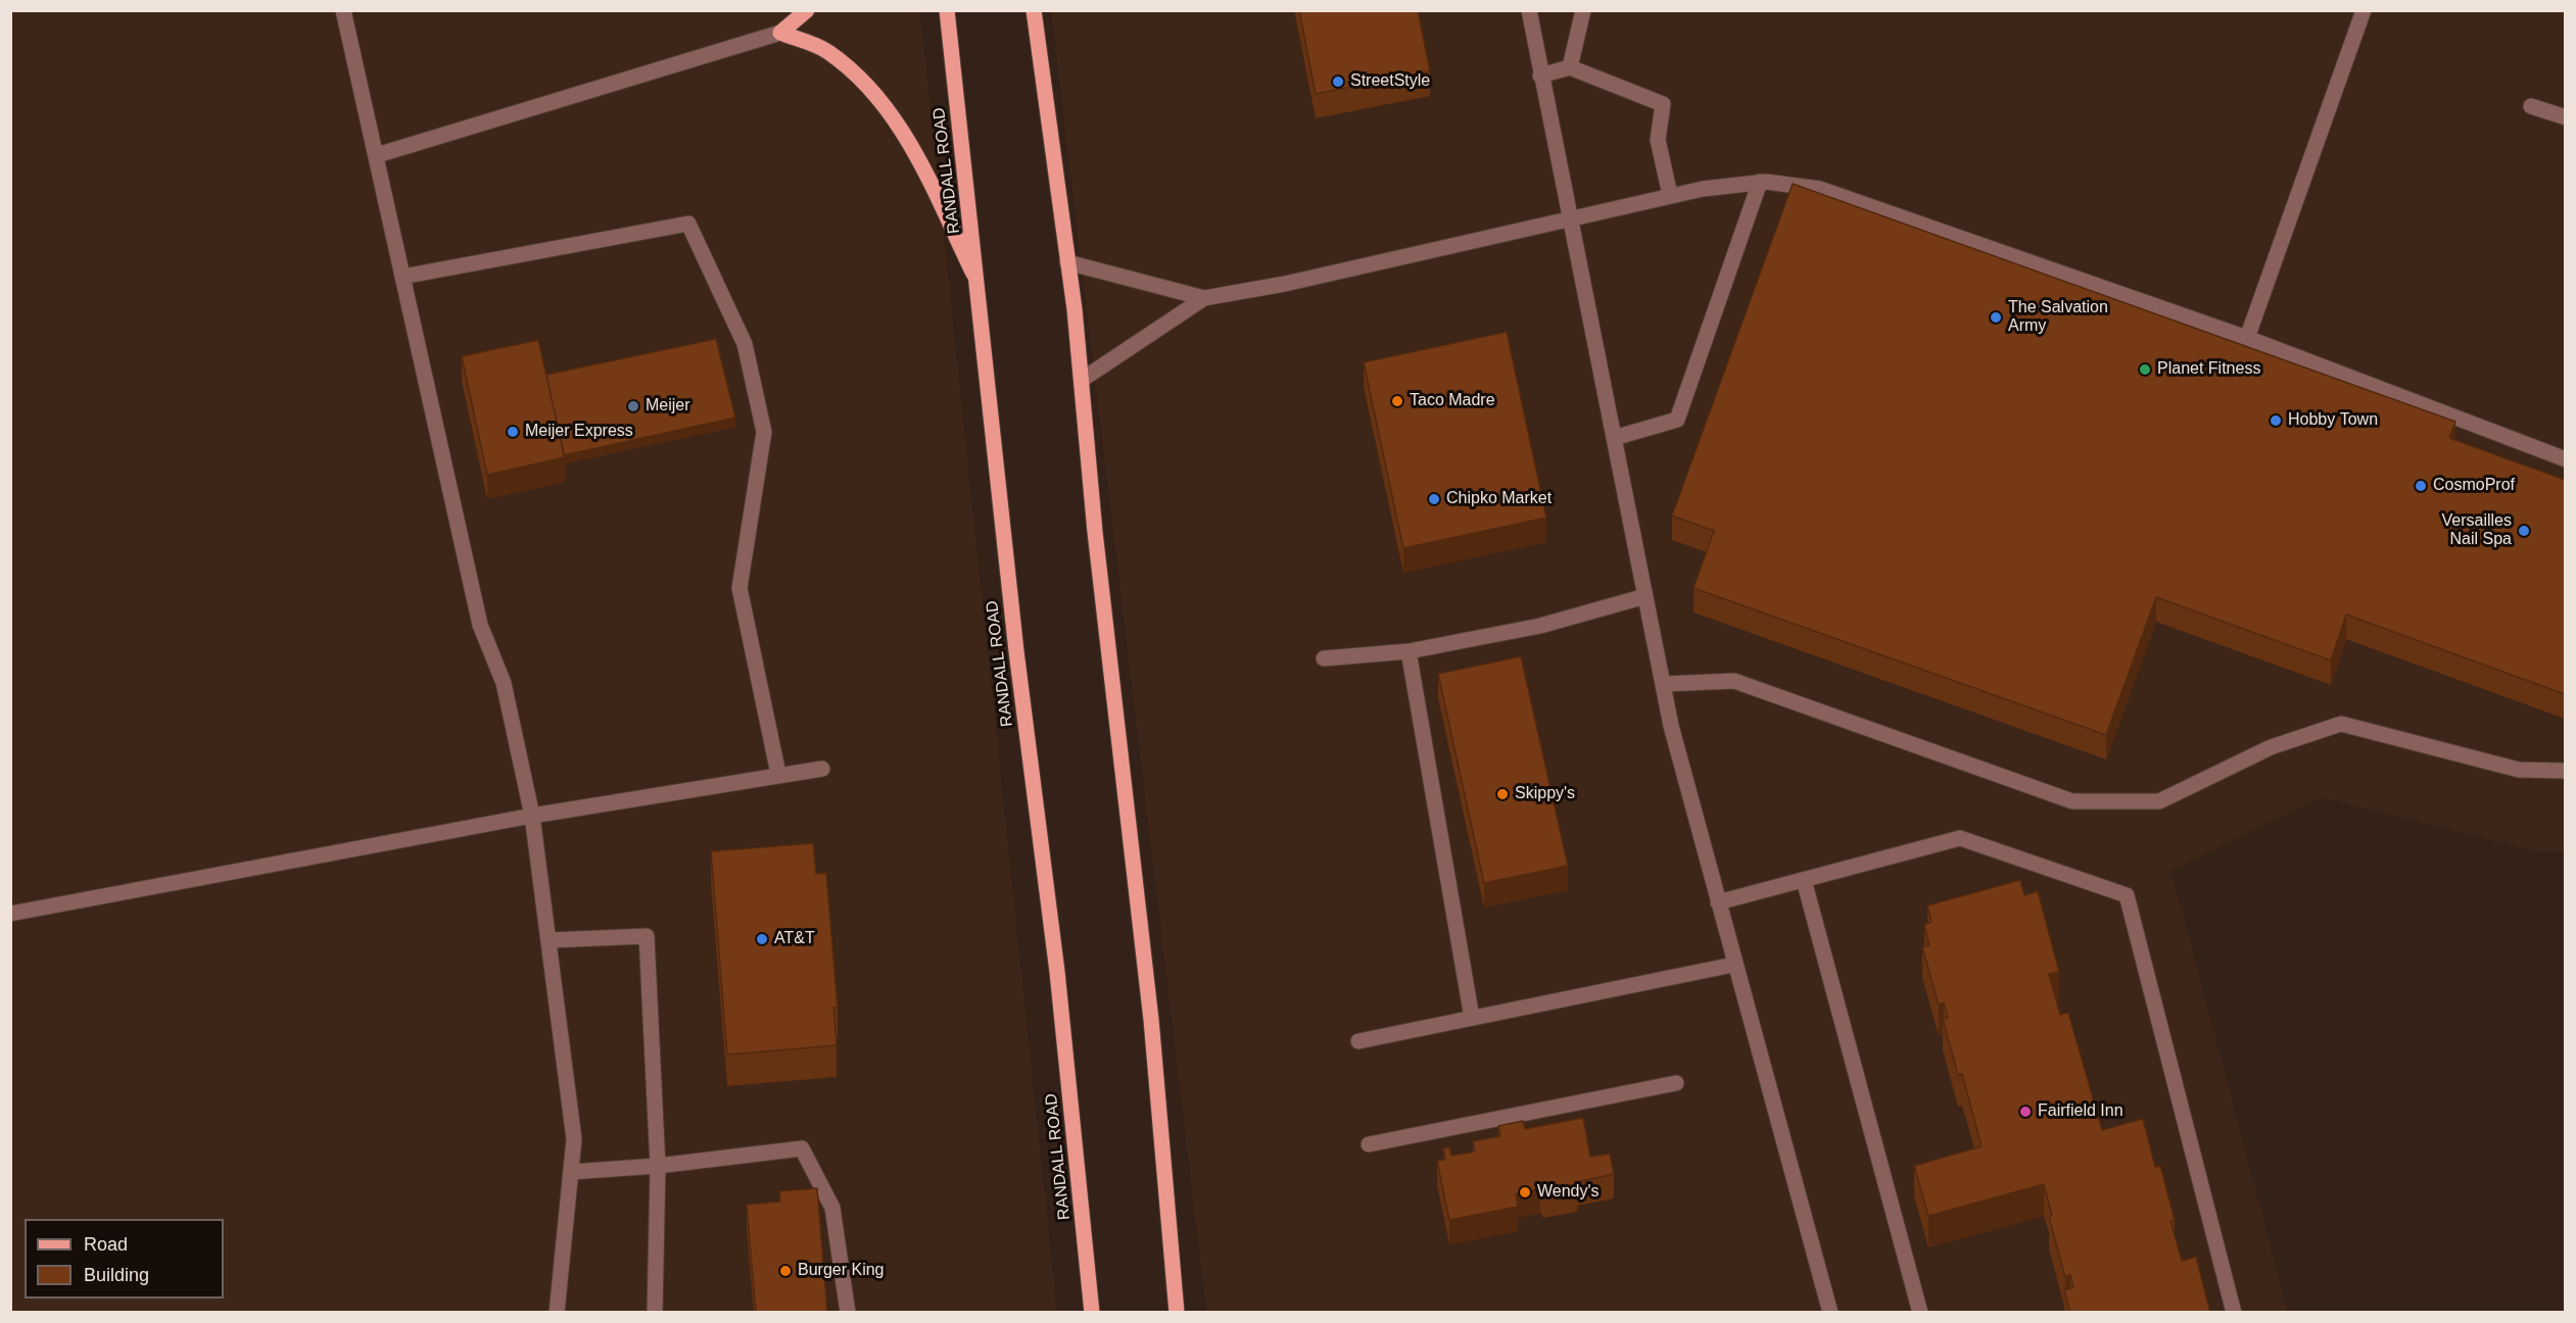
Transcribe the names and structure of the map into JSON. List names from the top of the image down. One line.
{"streets":{"main road":["RANDALL ROAD"]},"places":["StreetStyle","The Salvation Army","Planet Fitness","Taco Madre","Meijer","Hobby Town","Meijer Express","CosmoProf","Chipko Market","Versailles Nail Spa","Skippy's","AT&T","Fairfield Inn","Wendy's","Burger King"],"legend":["Road","Building"]}
